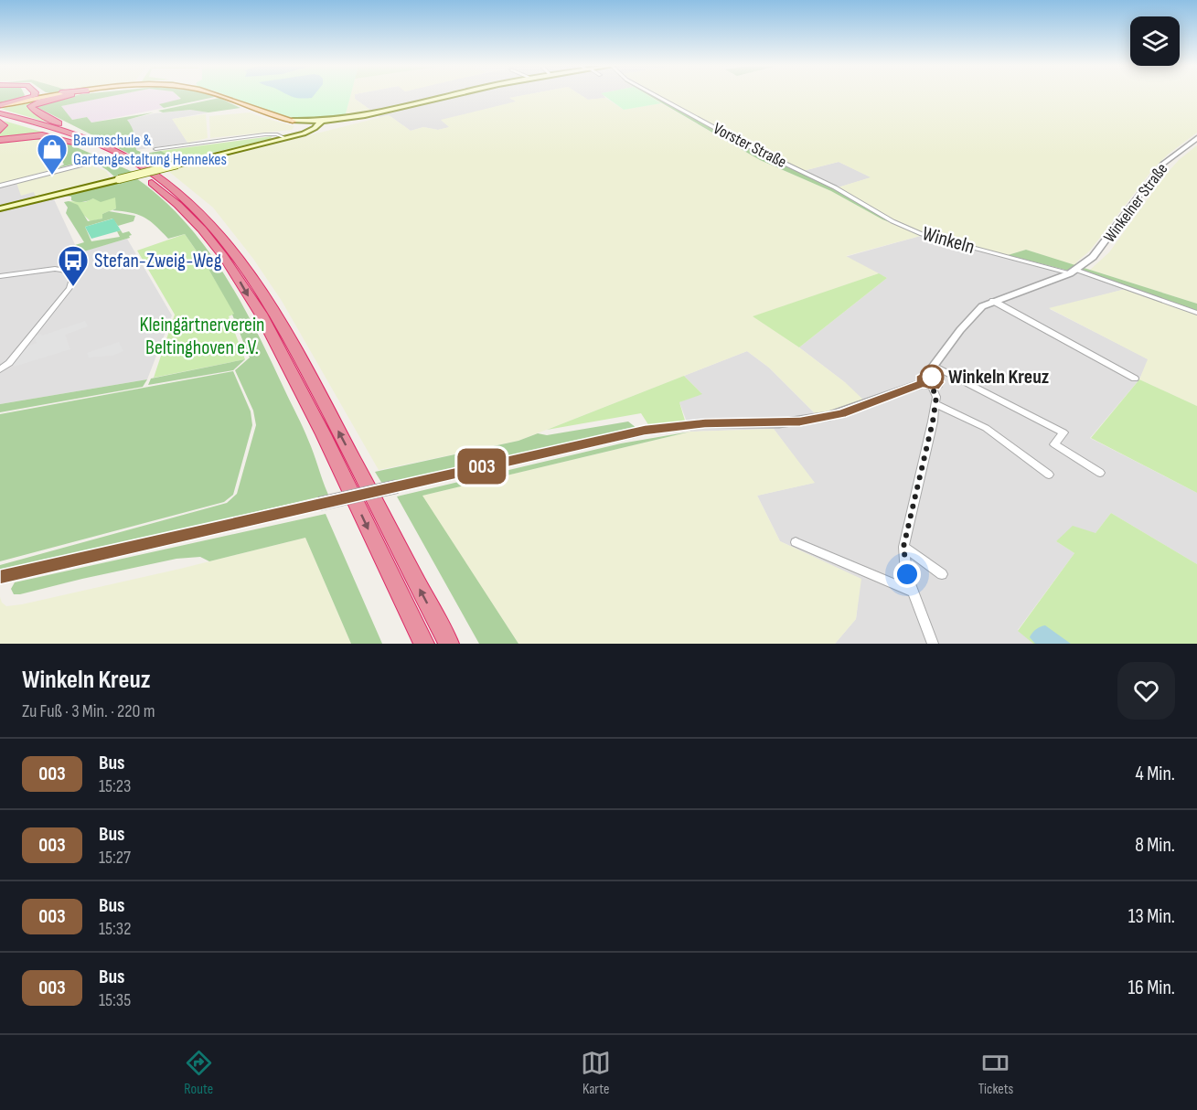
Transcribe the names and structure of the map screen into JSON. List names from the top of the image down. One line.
{"streets":{"main road":["Vorster Straße"],"street":["Winkelner Straße","Winkeln"]},"crossings":[["Vorster Straße","Winkeln"],["Winkelner Straße","Winkeln"]],"parks":["Kleingärtnerverein Beltinghoven e.V."],"places":{"shop":["Baumschule & Gartengestaltung Hennekes"],"bus stop":["Stefan-Zweig-Weg"],"other":["Winkeln Kreuz"]},"lines":["bus line 003"],"page":{"on_map":"003","heading":["Winkeln Kreuz","Zu Fuß · 3 Min. · 220 m"],"list":[{"mark":"003","name":"Bus","note":"15:23","value":"4 Min."},{"mark":"003","name":"Bus","note":"15:27","value":"8 Min."},{"mark":"003","name":"Bus","note":"15:32","value":"13 Min."},{"mark":"003","name":"Bus","note":"15:35","value":"16 Min."}],"tabs":["Route","Karte","Tickets"]}}
